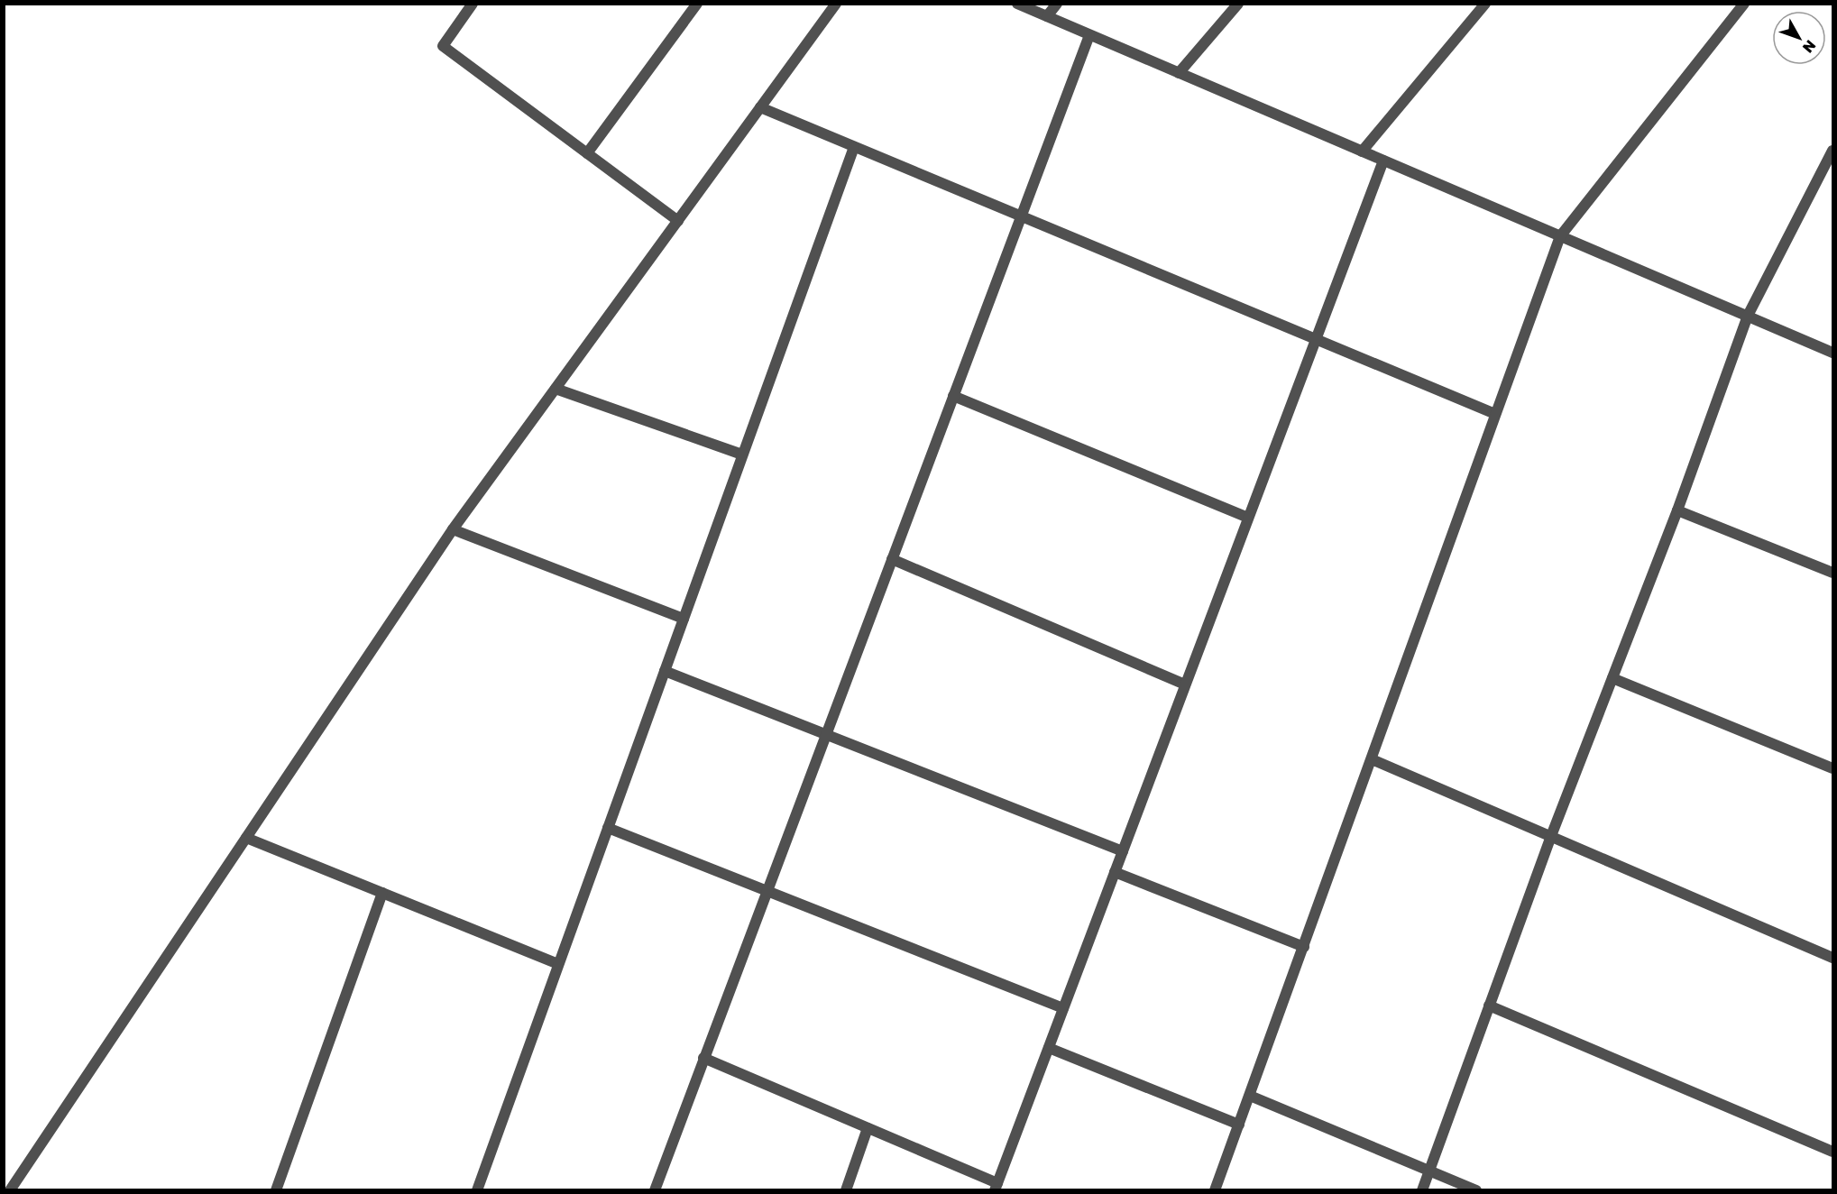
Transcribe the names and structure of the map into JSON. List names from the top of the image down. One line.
{"north":"bottom right"}
